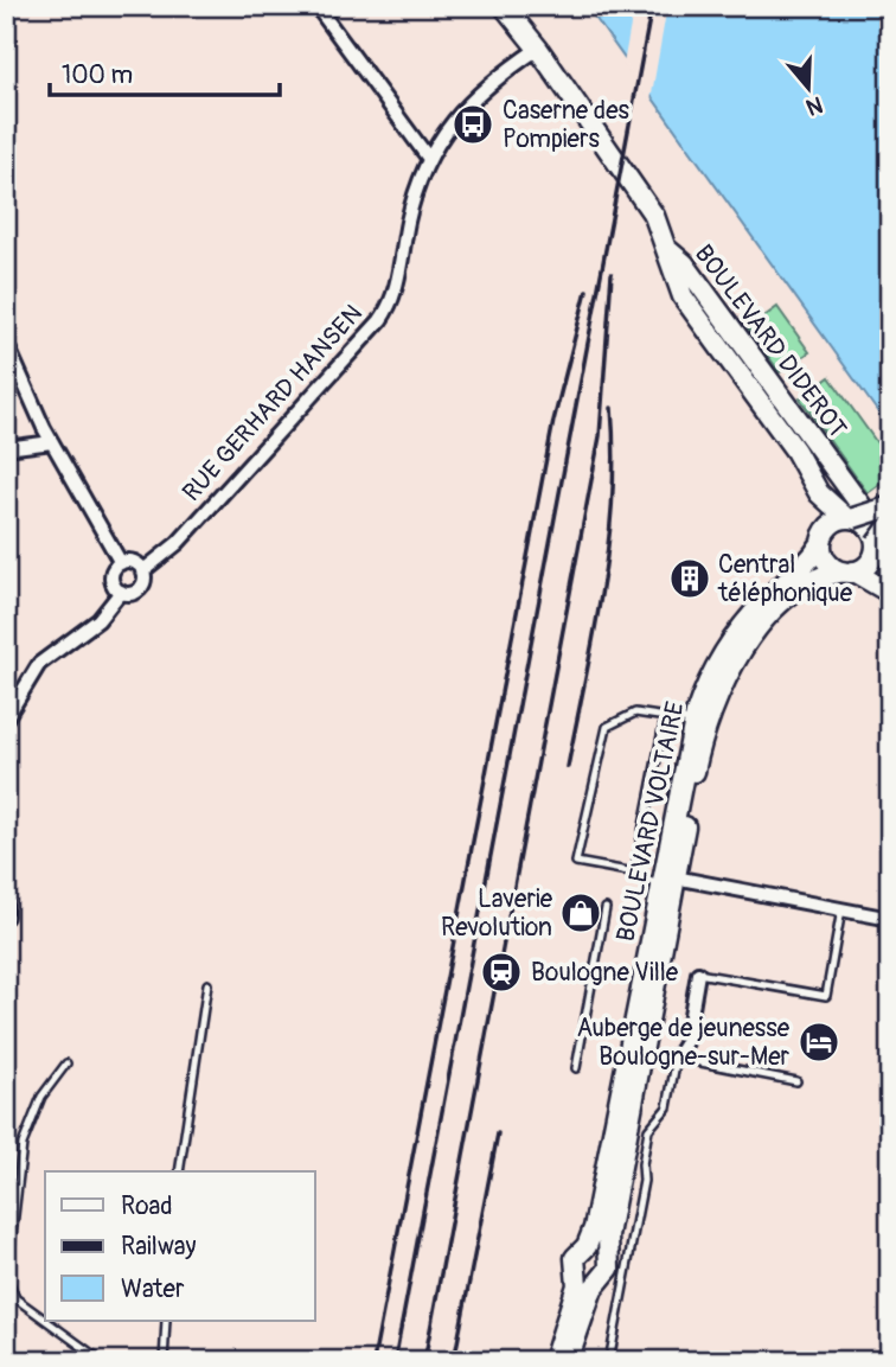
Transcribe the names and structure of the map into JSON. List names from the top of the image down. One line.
{"streets":{"street":["BOULEVARD DIDEROT","RUE GERHARD HANSEN","BOULEVARD VOLTAIRE"]},"crossings":[["BOULEVARD DIDEROT","RUE GERHARD HANSEN"],["BOULEVARD DIDEROT","BOULEVARD VOLTAIRE"]],"places":{"bus stop":["Caserne des Pompiers"],"building":["Central téléphonique"],"shop":["Laverie Revolution"],"station":["Boulogne Ville"],"hotel":["Auberge de jeunesse Boulogne-sur-Mer"]},"legend":["Road","Railway","Water"],"scale_bar":"100 m","north":"bottom"}
